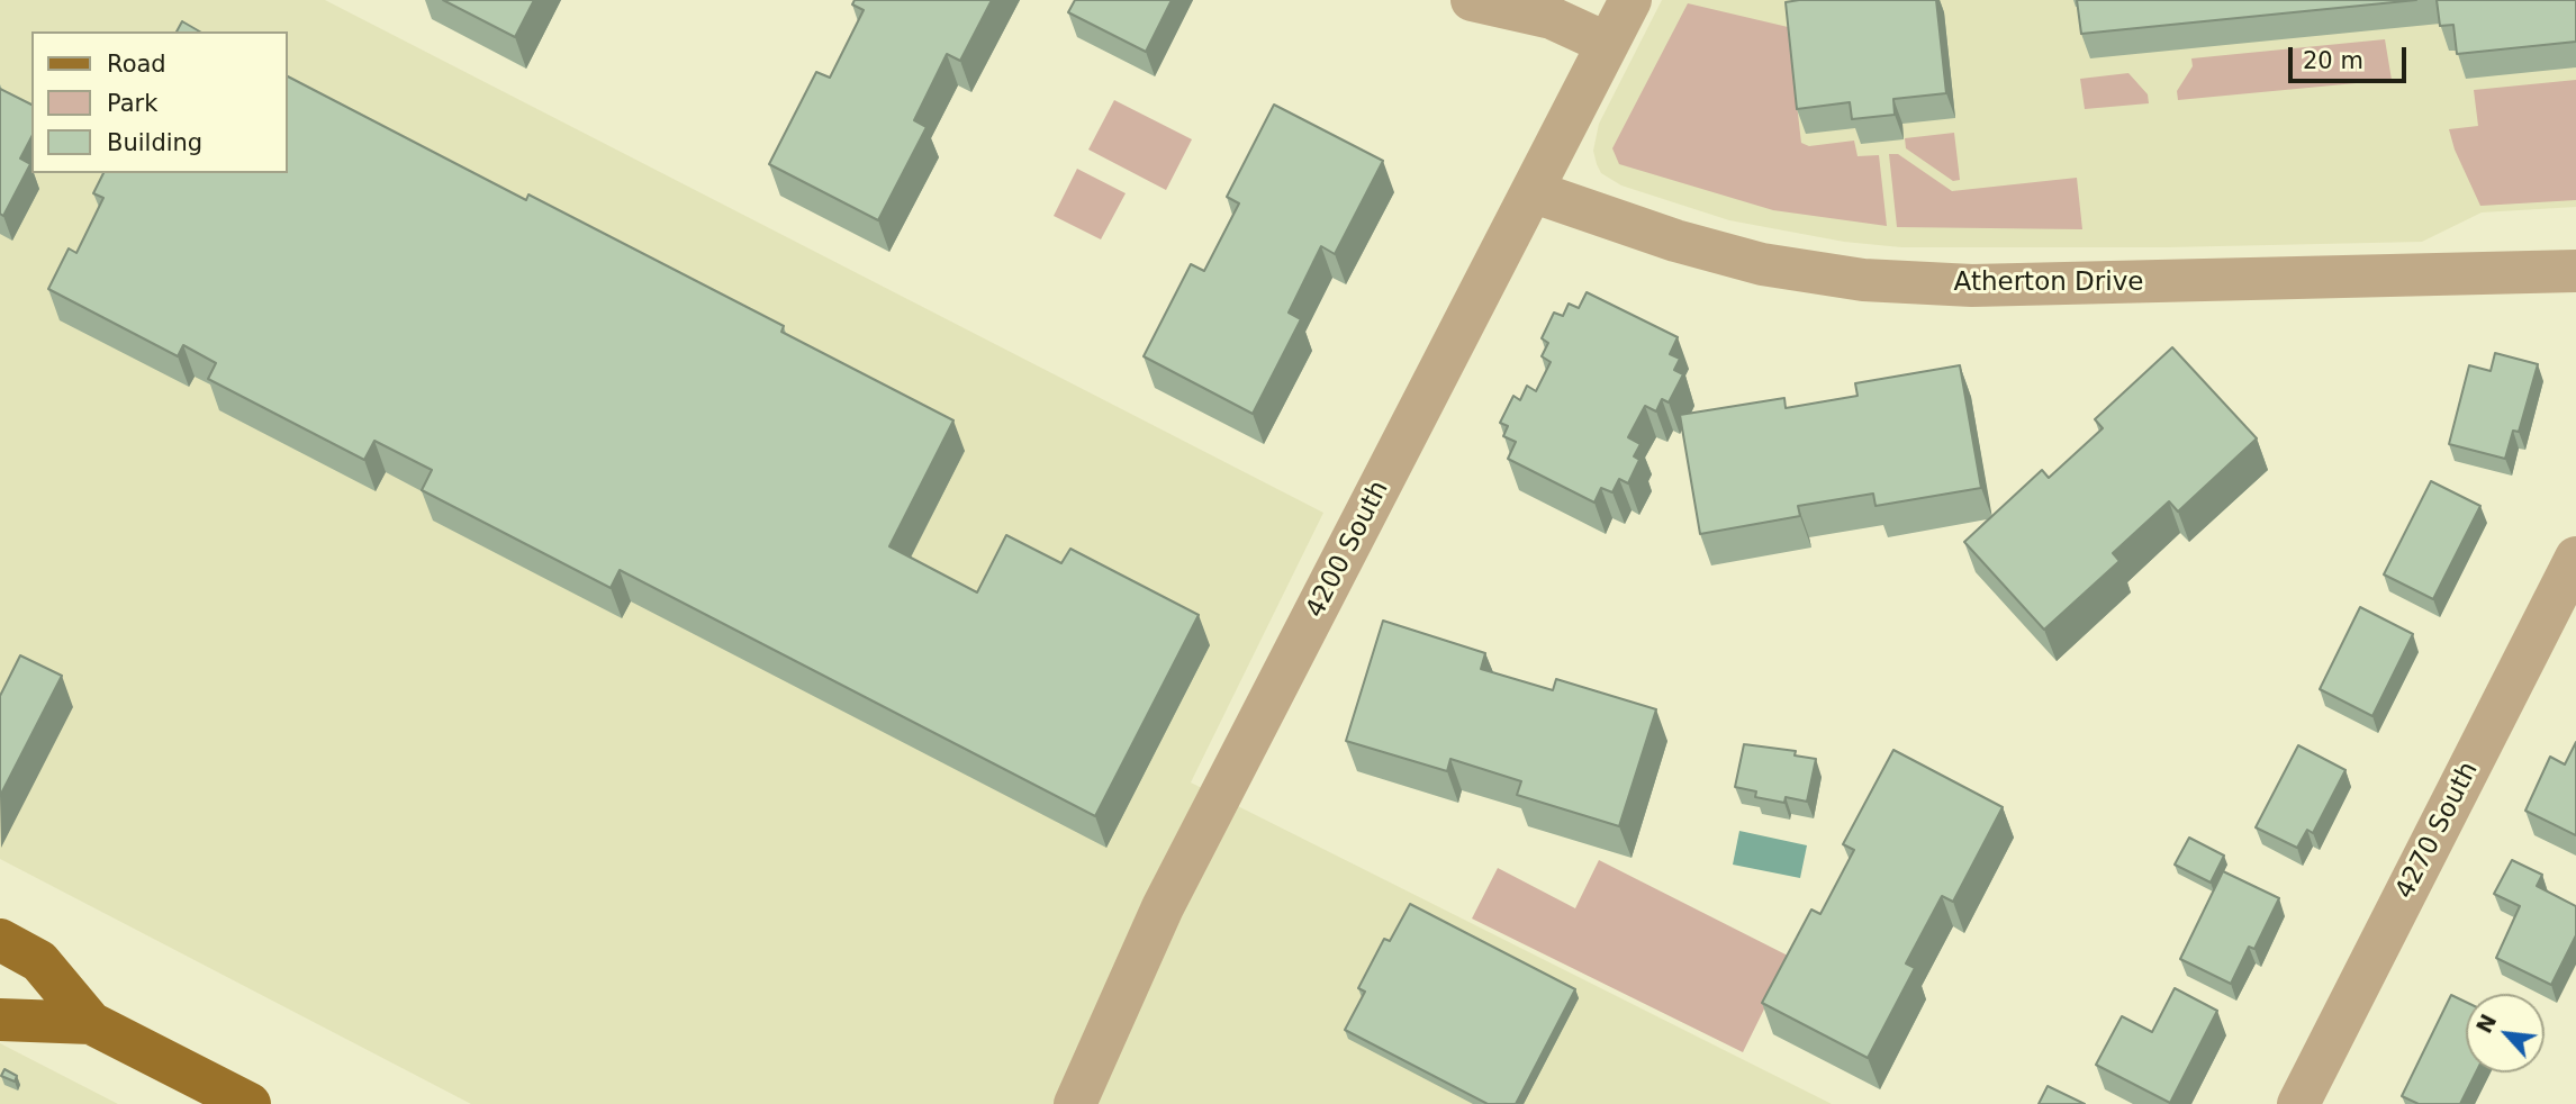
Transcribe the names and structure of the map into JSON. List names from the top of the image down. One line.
{"streets":{"street":["Atherton Drive","4200 South","4270 South"]},"crossings":[["Atherton Drive","4200 South"]],"legend":["Road","Park","Building"],"scale_bar":"20 m","north":"top left"}
